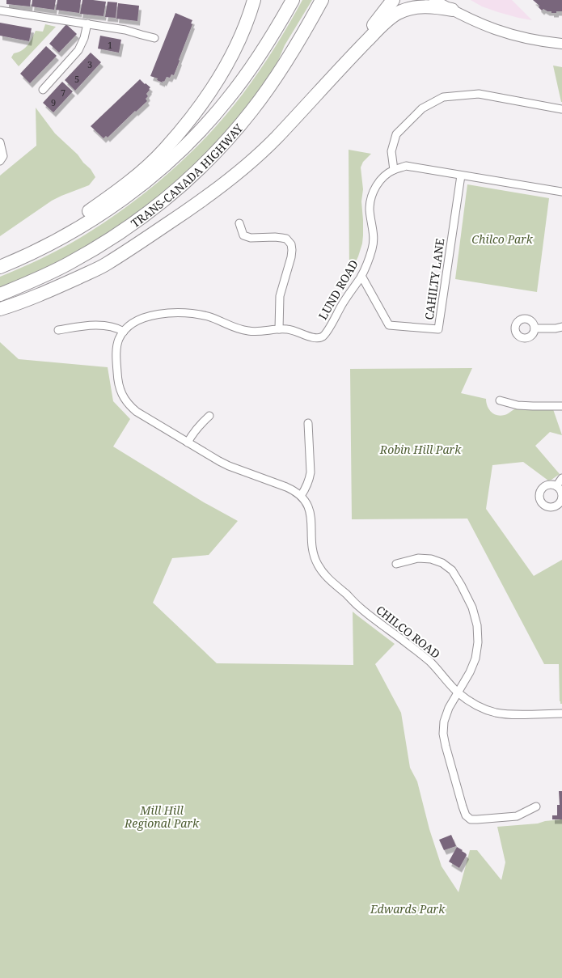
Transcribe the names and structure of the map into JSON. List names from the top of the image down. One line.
{"streets":{"highway":["TRANS-CANADA HIGHWAY"],"street":["CAHILTY LANE","LUND ROAD","CHILCO ROAD"]},"crossings":[["CAHILTY LANE","LUND ROAD"]],"parks":["Chilco Park","Robin Hill Park","Mill Hill Regional Park","Edwards Park"],"house_numbers":["1","3","5","7","9"]}
